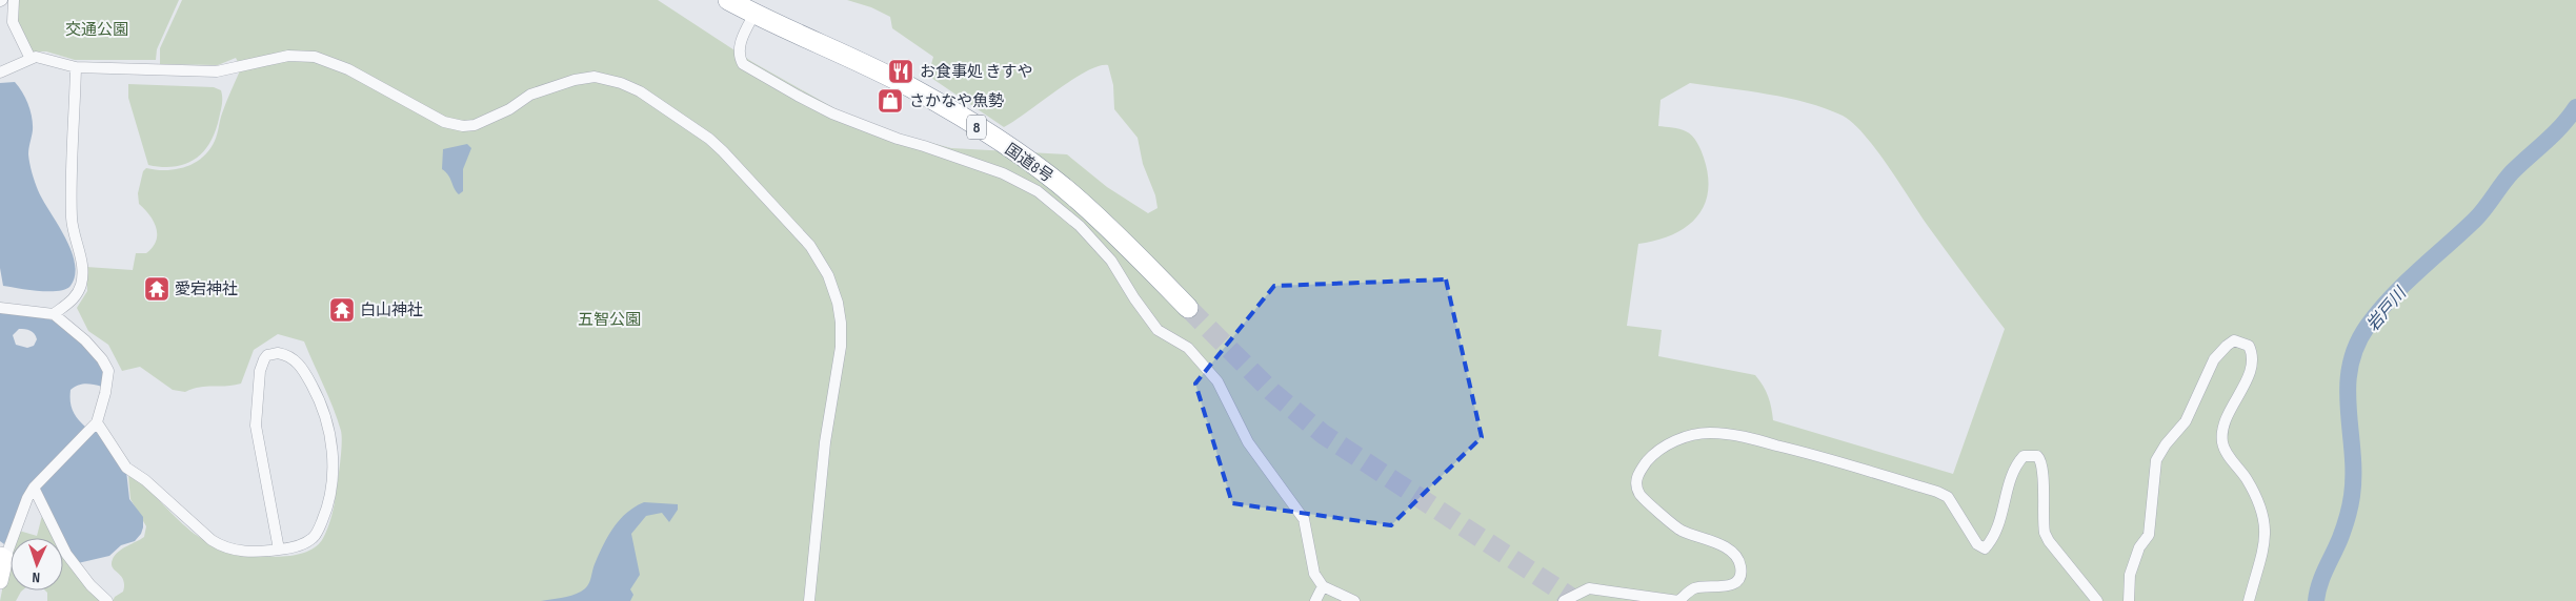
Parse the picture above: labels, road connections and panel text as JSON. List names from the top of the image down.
{
  "streets": {
    "highway": ["8", "国道8号"]
  },
  "water": ["岩戸川"],
  "parks": ["交通公園", "五智公園"],
  "places": {
    "restaurant": ["お食事処 きすや"],
    "shop": ["さかなや魚勢"],
    "temple": ["愛宕神社", "白山神社"]
  },
  "north": "bottom"
}
